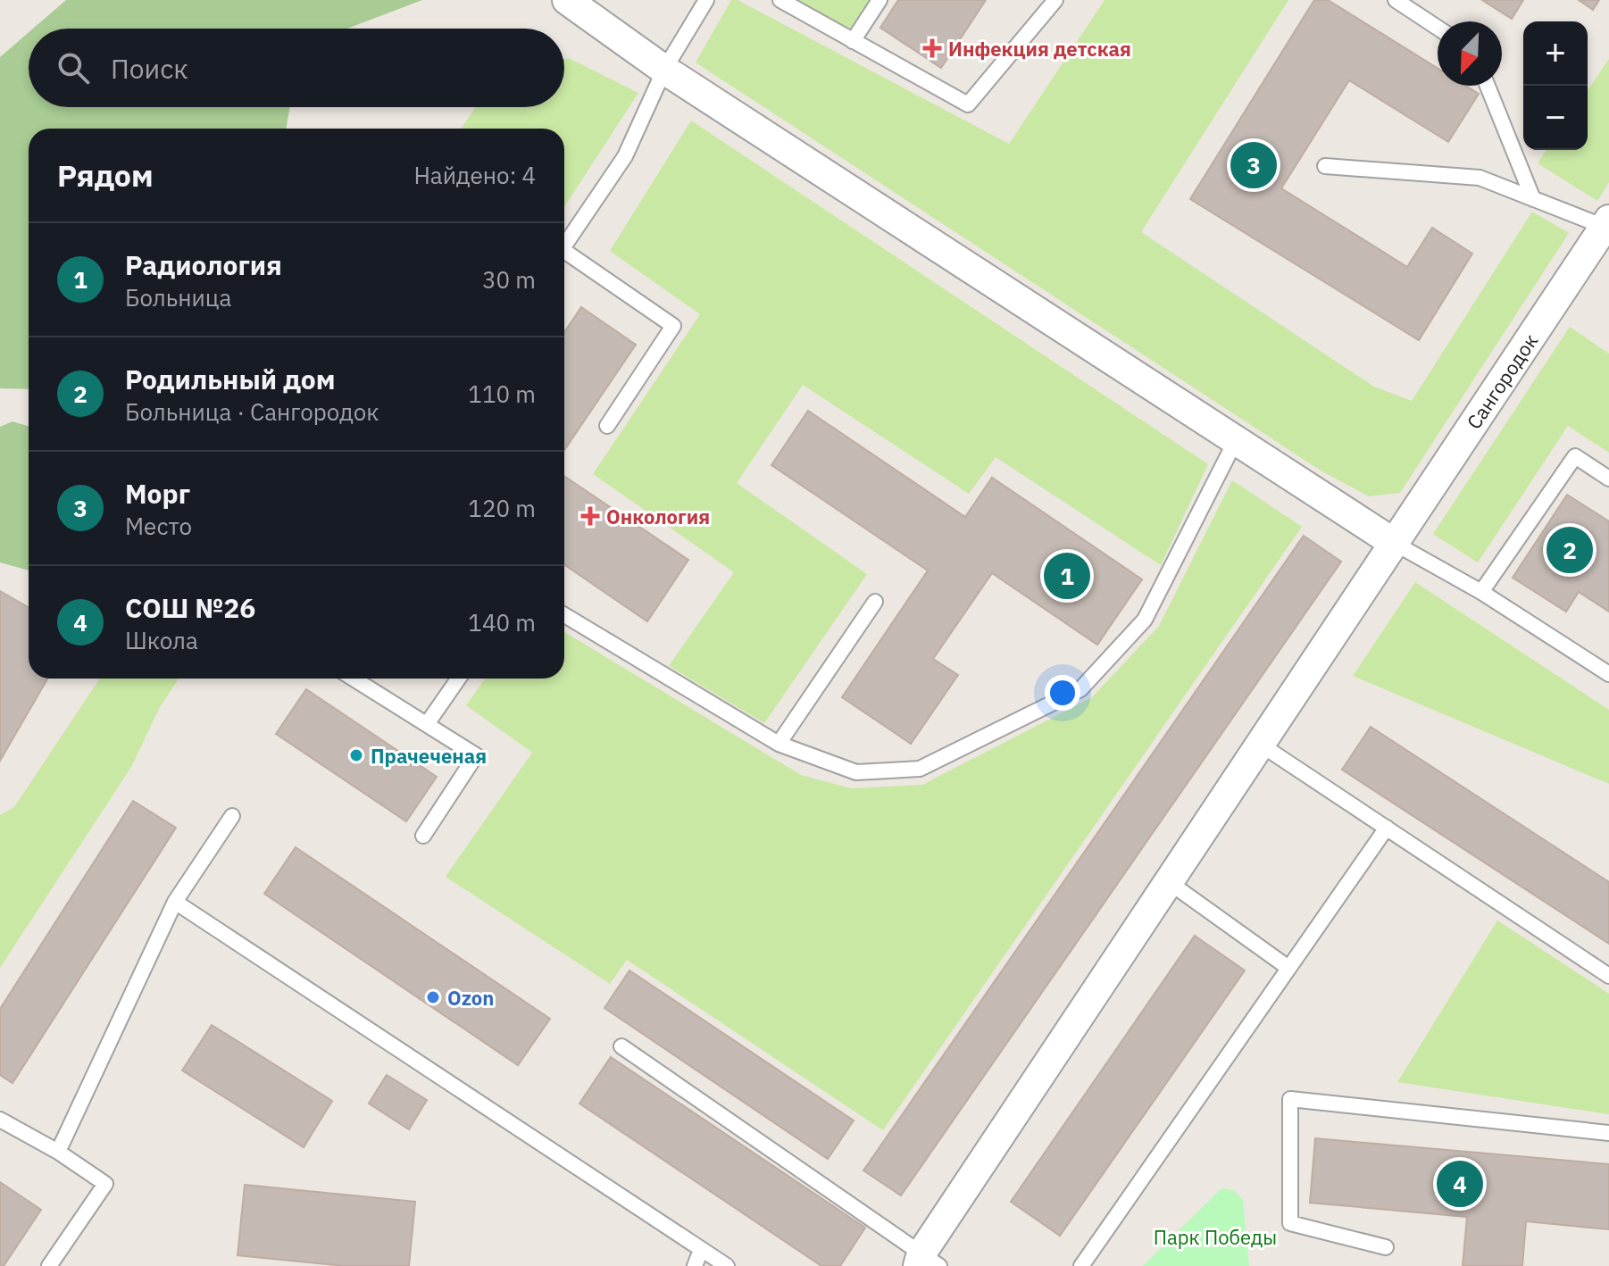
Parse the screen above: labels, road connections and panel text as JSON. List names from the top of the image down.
{
  "streets": {
    "street": ["Сангородок"]
  },
  "parks": ["Парк Победы"],
  "places": {
    "health": ["Инфекция детская", "Онкология"],
    "other": ["Прачеченая", "Ozon"]
  },
  "north": "bottom left",
  "page": {
    "map_buttons": ["+", "−"],
    "search": "Поиск",
    "heading": ["Рядом", "Найдено: 4"],
    "pins": [
      "3",
      "2",
      "1",
      "4"
    ],
    "list": [
      {
        "mark": "1",
        "name": "Радиология",
        "note": "Больница",
        "value": "30 m"
      },
      {
        "mark": "2",
        "name": "Родильный дом",
        "note": "Больница · Сангородок",
        "value": "110 m"
      },
      {
        "mark": "3",
        "name": "Морг",
        "note": "Место",
        "value": "120 m"
      },
      {
        "mark": "4",
        "name": "СОШ №26",
        "note": "Школа",
        "value": "140 m"
      }
    ]
  }
}
